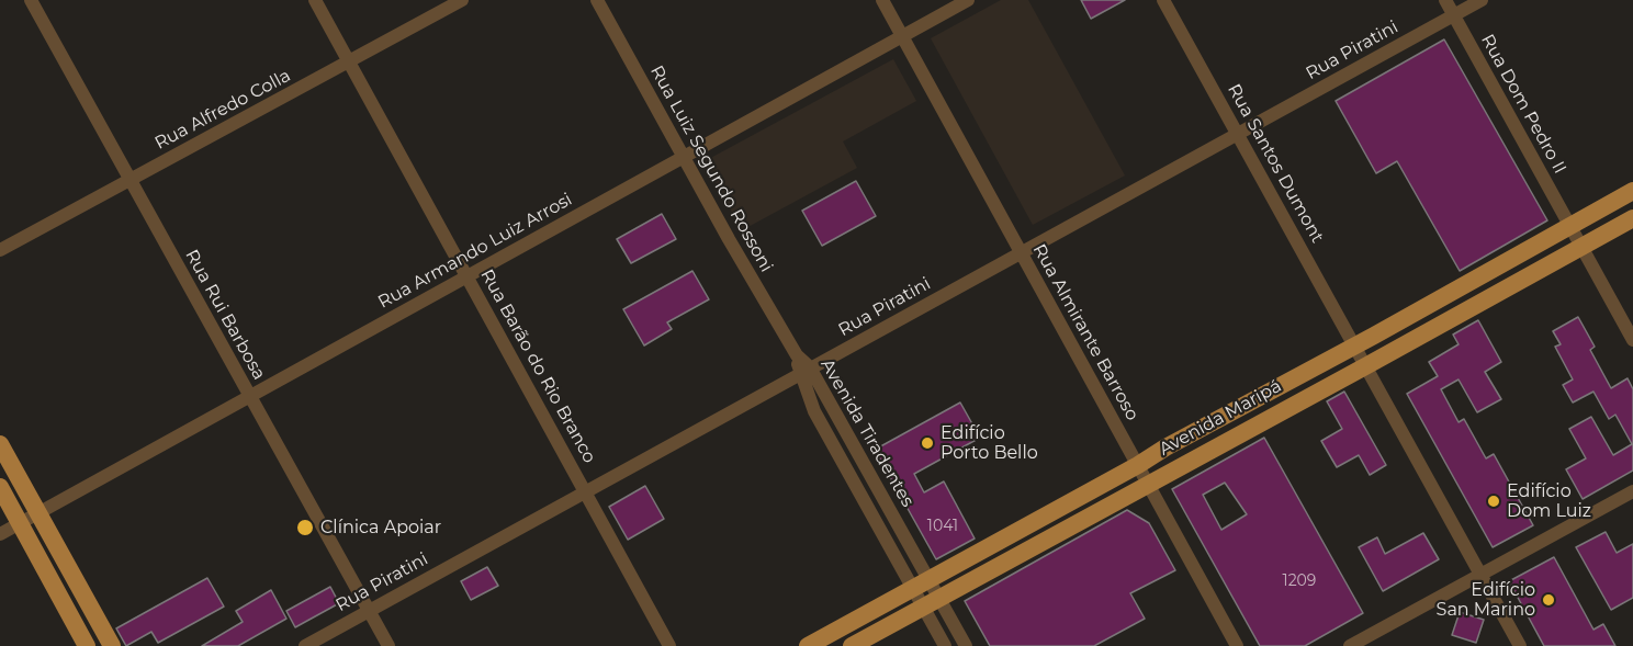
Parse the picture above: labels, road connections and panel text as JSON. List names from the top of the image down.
{
  "streets": {
    "main road": ["Avenida Maripá"],
    "street": [
      "Rua Piratini",
      "Rua Dom Pedro II",
      "Rua Alfredo Colla",
      "Rua Santos Dumont",
      "Rua Luiz Segundo Rossoni",
      "Rua Armando Luiz Arrosi",
      "Rua Rui Barbosa",
      "Rua Almirante Barroso",
      "Rua Barão do Rio Branco",
      "Avenida Tiradentes"
    ]
  },
  "crossings": [
    ["Rua Piratini", "Rua Dom Pedro II"],
    ["Rua Piratini", "Rua Santos Dumont"],
    ["Rua Piratini", "Rua Rui Barbosa"],
    ["Rua Piratini", "Rua Almirante Barroso"],
    ["Rua Piratini", "Rua Barão do Rio Branco"],
    ["Rua Piratini", "Avenida Tiradentes"],
    ["Rua Dom Pedro II", "Avenida Maripá"],
    ["Rua Alfredo Colla", "Rua Rui Barbosa"],
    ["Rua Alfredo Colla", "Rua Barão do Rio Branco"],
    ["Rua Santos Dumont", "Avenida Maripá"],
    ["Rua Luiz Segundo Rossoni", "Rua Armando Luiz Arrosi"],
    ["Rua Luiz Segundo Rossoni", "Avenida Tiradentes"],
    ["Rua Armando Luiz Arrosi", "Rua Rui Barbosa"],
    ["Rua Armando Luiz Arrosi", "Rua Almirante Barroso"],
    ["Rua Armando Luiz Arrosi", "Rua Barão do Rio Branco"],
    ["Rua Almirante Barroso", "Avenida Maripá"],
    ["Avenida Maripá", "Avenida Tiradentes"]
  ],
  "places": [
    "Edifício Porto Bello",
    "Edifício Dom Luiz",
    "Clínica Apoiar",
    "Edifício San Marino"
  ],
  "house_numbers": ["1041", "1209"]
}
